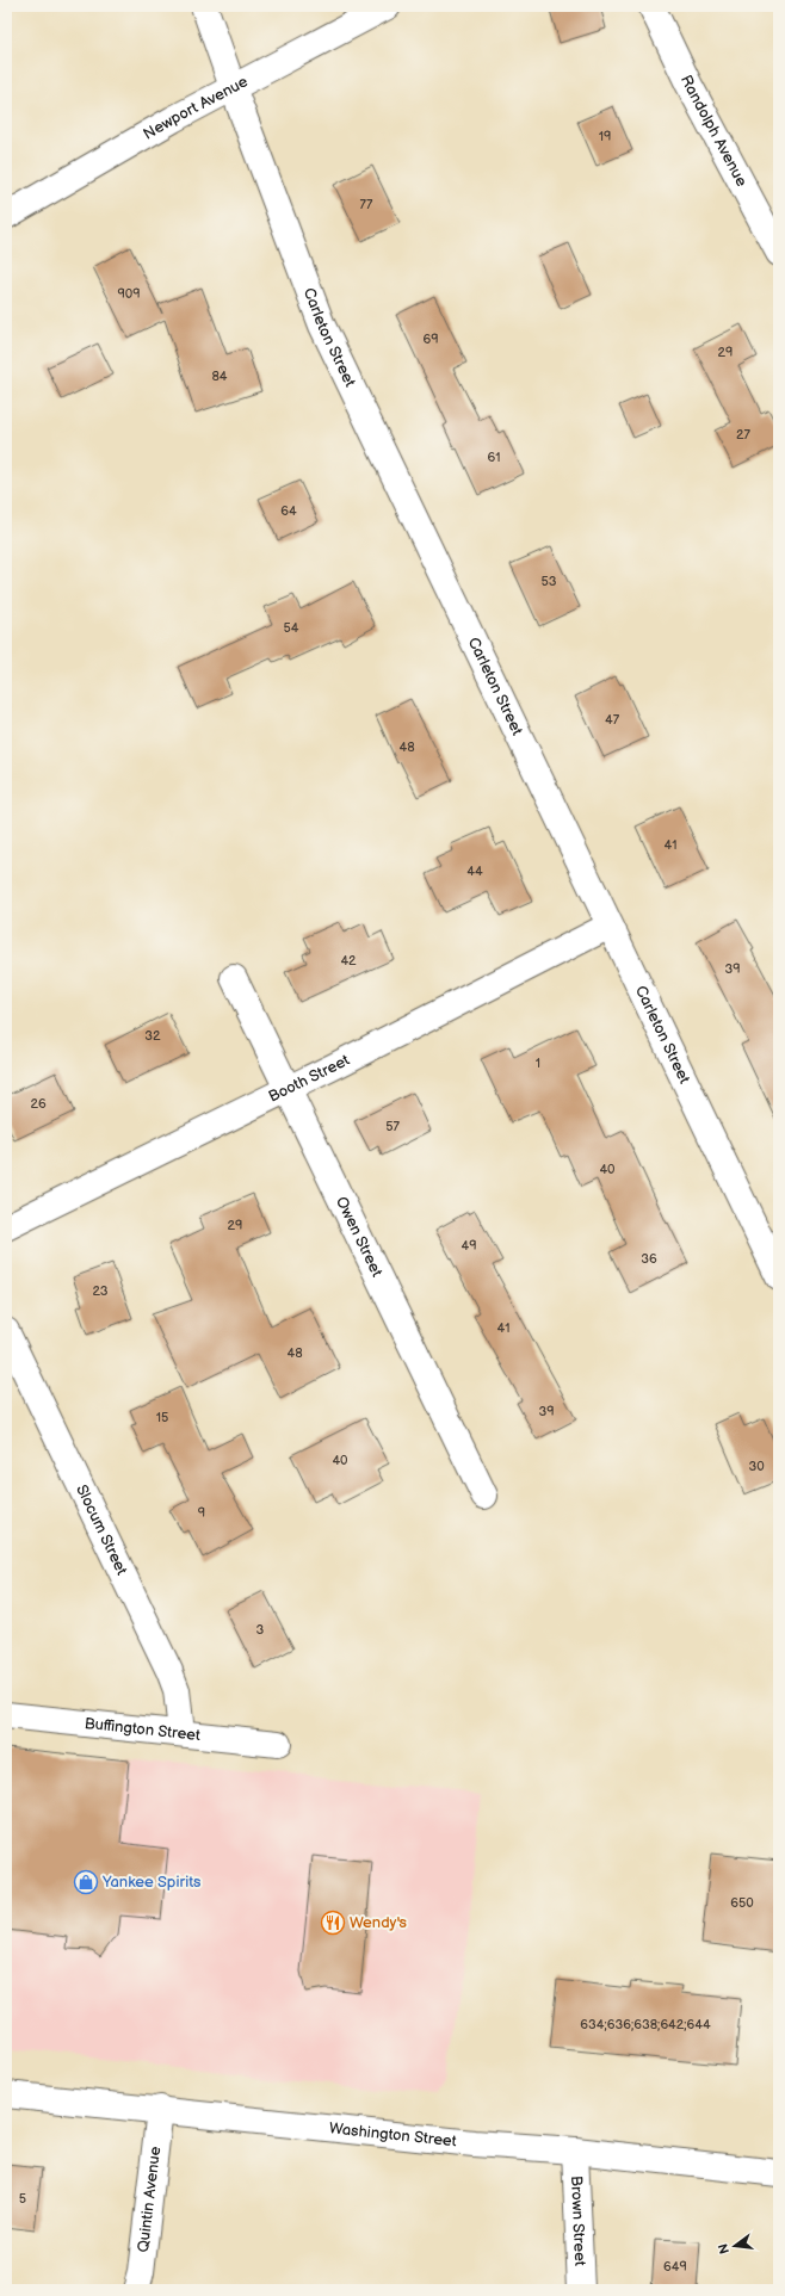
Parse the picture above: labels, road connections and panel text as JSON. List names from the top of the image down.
{
  "streets": {
    "street": [
      "Newport Avenue",
      "Randolph Avenue",
      "Carleton Street",
      "Booth Street",
      "Owen Street",
      "Slocum Street",
      "Buffington Street",
      "Washington Street",
      "Quintin Avenue",
      "Brown Street"
    ]
  },
  "crossings": [
    ["Newport Avenue", "Carleton Street"],
    ["Carleton Street", "Booth Street"],
    ["Booth Street", "Owen Street"],
    ["Slocum Street", "Buffington Street"],
    ["Washington Street", "Quintin Avenue"],
    ["Washington Street", "Brown Street"]
  ],
  "places": {
    "shop": ["Yankee Spirits"],
    "restaurant": ["Wendy's"]
  },
  "house_numbers": [
    "19",
    "77",
    "909",
    "69",
    "29",
    "84",
    "27",
    "61",
    "64",
    "53",
    "54",
    "47",
    "48",
    "41",
    "44",
    "42",
    "39",
    "32",
    "1",
    "26",
    "57",
    "40",
    "29",
    "49",
    "36",
    "23",
    "41",
    "48",
    "39",
    "15",
    "40",
    "30",
    "9",
    "3",
    "650",
    "634;636;638;642;644",
    "5",
    "649"
  ],
  "north": "left"
}
